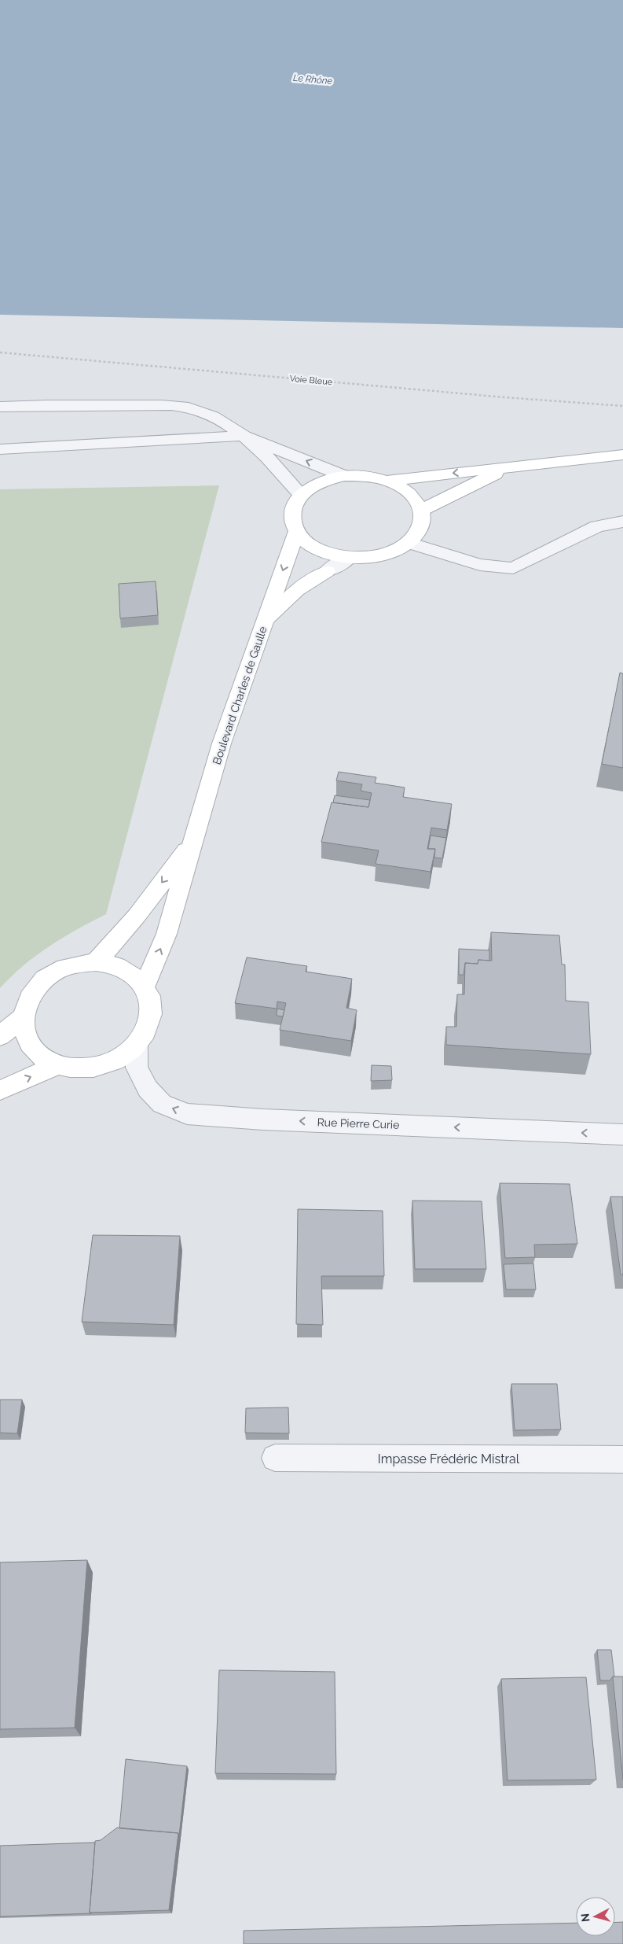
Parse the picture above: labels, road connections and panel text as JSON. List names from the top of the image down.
{
  "streets": {
    "street": ["Boulevard Charles de Gaulle", "Rue Pierre Curie", "Impasse Frédéric Mistral"],
    "path": ["Voie Bleue"]
  },
  "crossings": [
    ["Boulevard Charles de Gaulle", "Rue Pierre Curie"]
  ],
  "one_way": ["Rue Pierre Curie"],
  "water": ["Le Rhône"],
  "north": "left"
}
